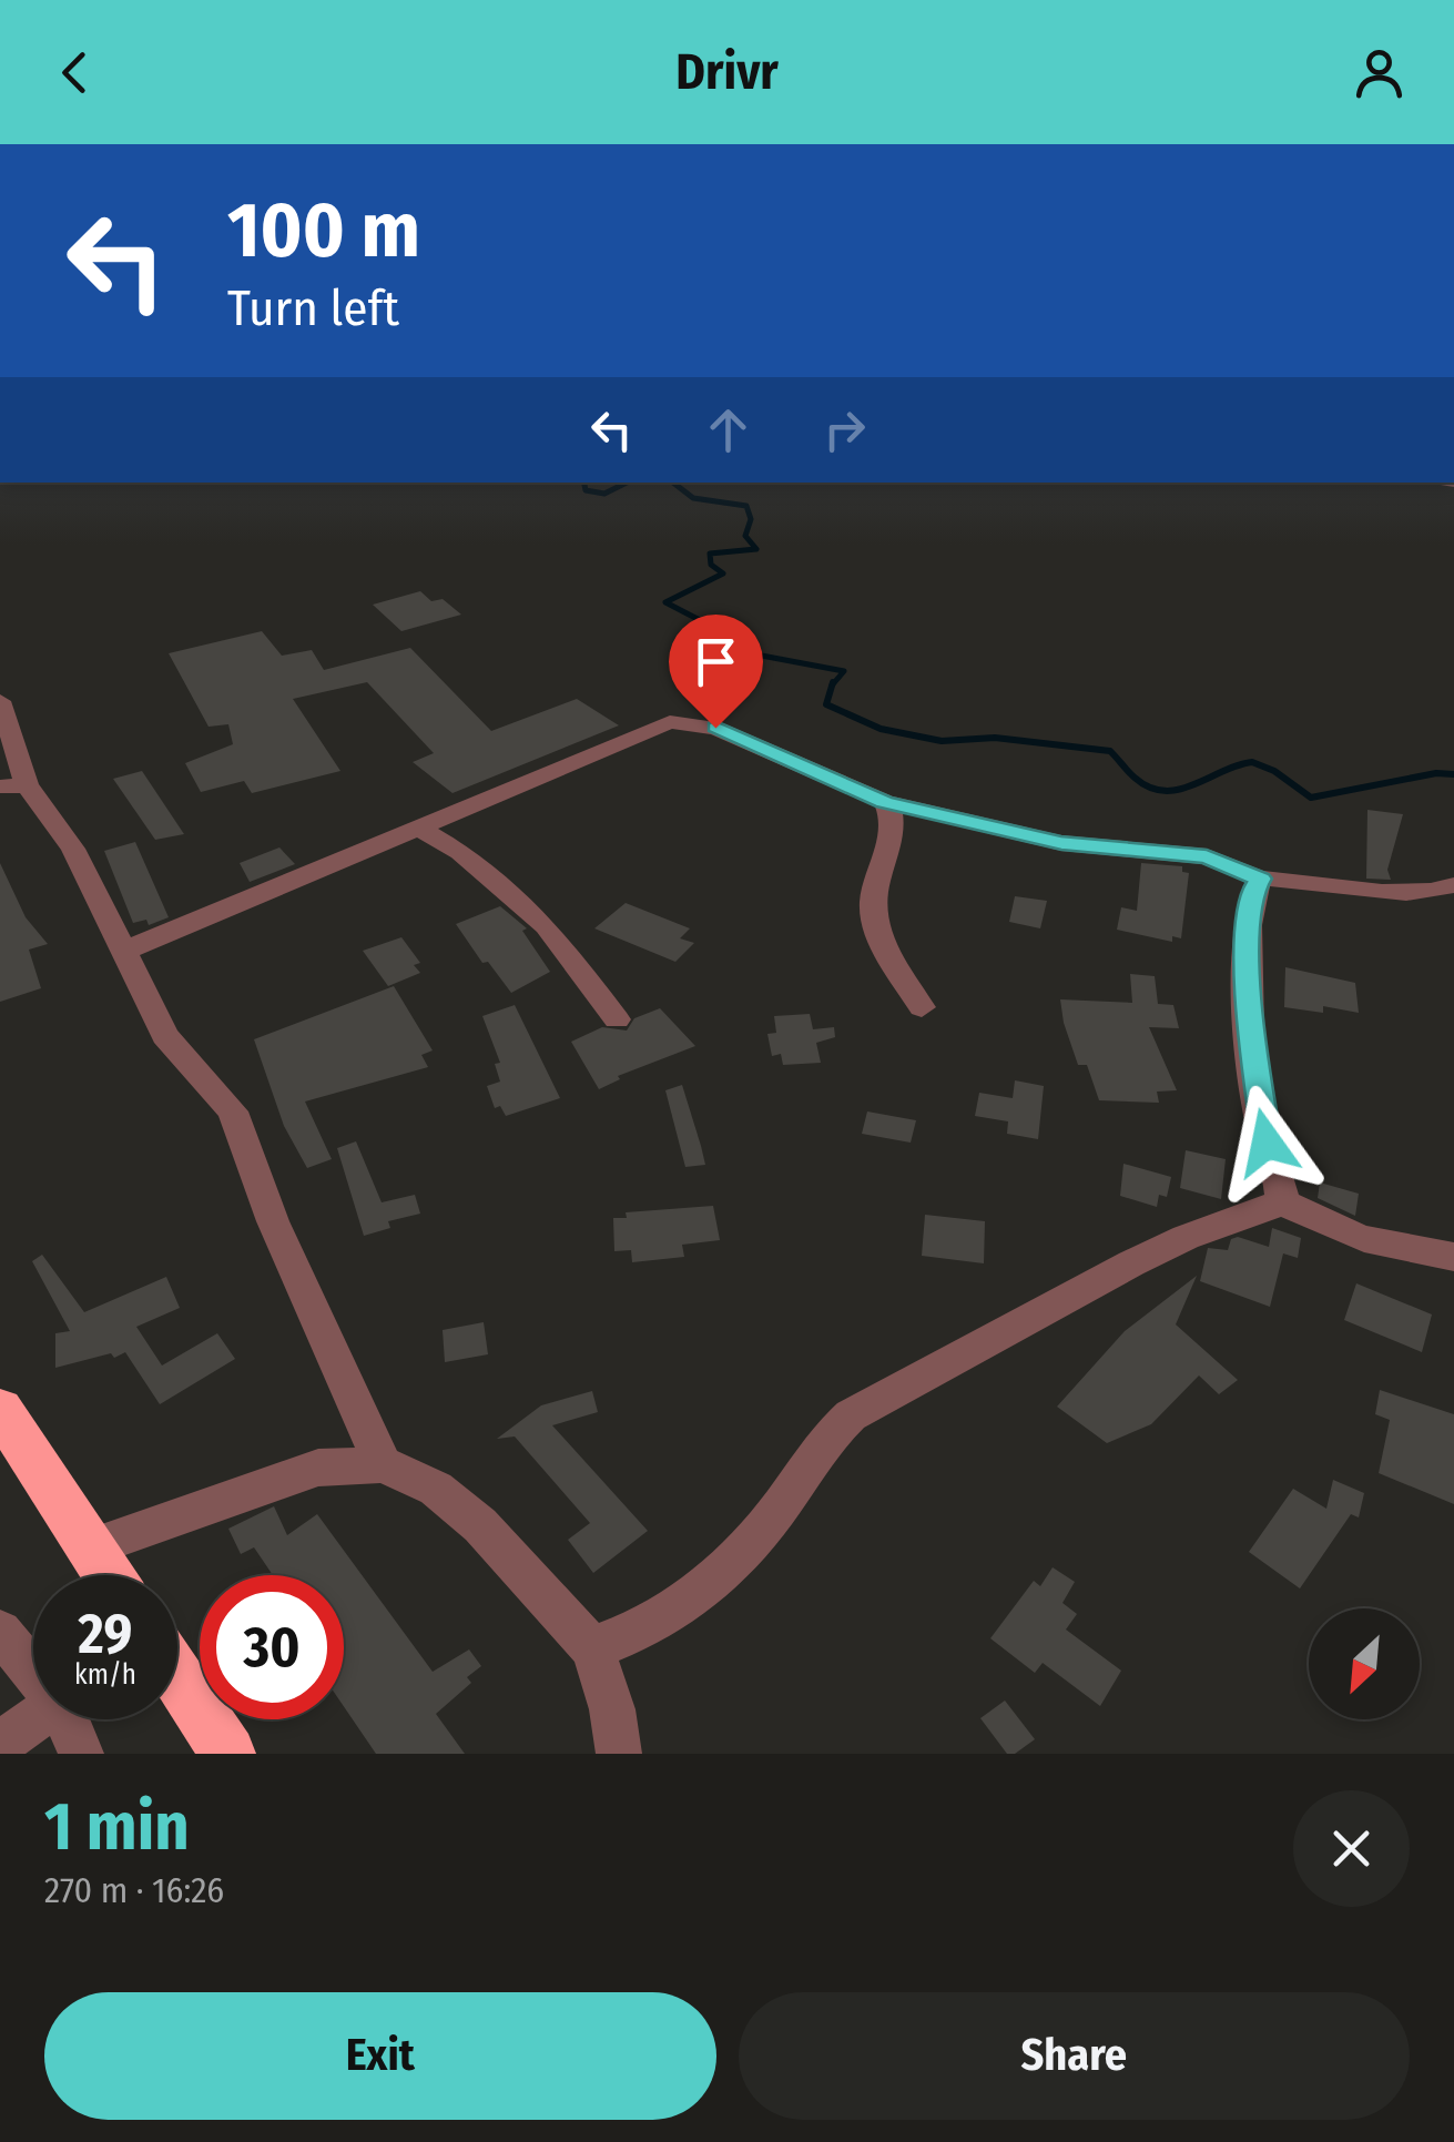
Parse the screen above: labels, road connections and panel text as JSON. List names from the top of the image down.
{
  "north": "bottom left",
  "page": {
    "header": "Drivr",
    "turn": ["100 m", "Turn left"],
    "speed": "29 km/h",
    "limit": "30",
    "heading": ["1 min", "270 m · 16:26"],
    "buttons": ["Exit", "Share"]
  }
}
